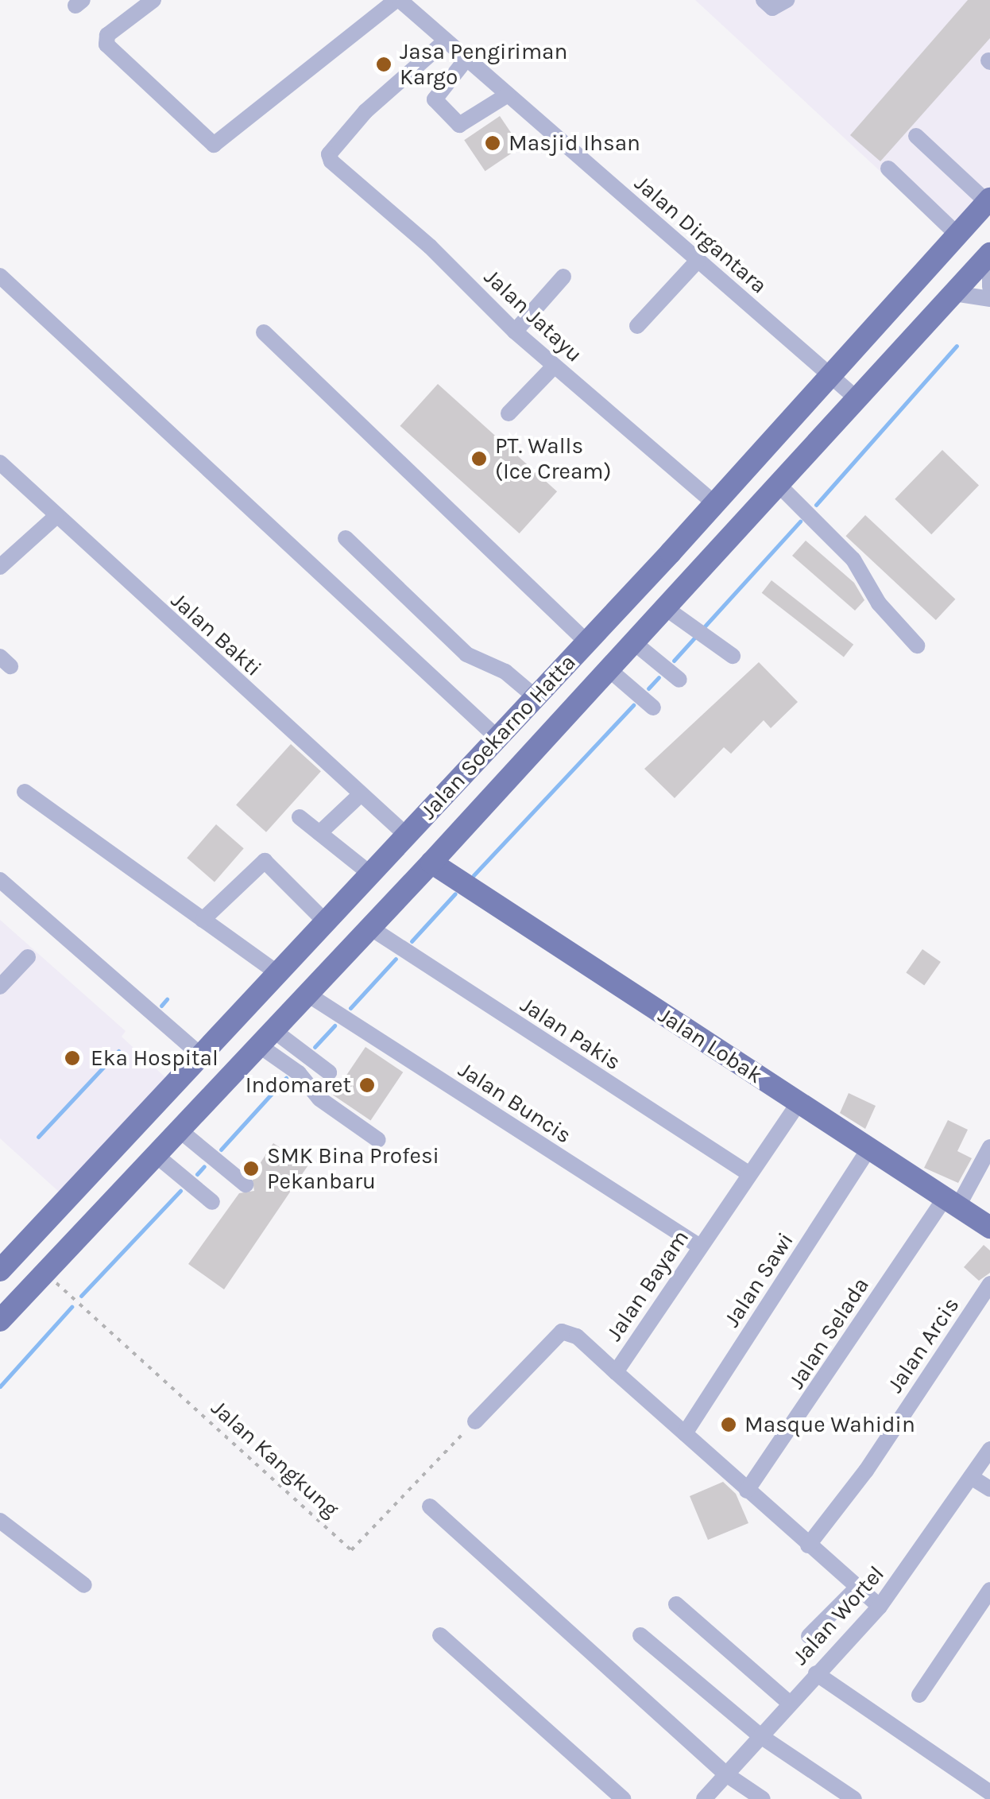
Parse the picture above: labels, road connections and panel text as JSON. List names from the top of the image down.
{
  "streets": {
    "main road": ["Jalan Soekarno Hatta", "Jalan Lobak"],
    "street": [
      "Jalan Dirgantara",
      "Jalan Jatayu",
      "Jalan Bakti",
      "Jalan Pakis",
      "Jalan Buncis",
      "Jalan Sawi",
      "Jalan Bayam",
      "Jalan Selada",
      "Jalan Arcis",
      "Jalan Wortel"
    ],
    "path": ["Jalan Kangkung"]
  },
  "crossings": [
    ["Jalan Dirgantara", "Jalan Jatayu"],
    ["Jalan Dirgantara", "Jalan Soekarno Hatta"],
    ["Jalan Jatayu", "Jalan Soekarno Hatta"],
    ["Jalan Bakti", "Jalan Soekarno Hatta"],
    ["Jalan Soekarno Hatta", "Jalan Pakis"],
    ["Jalan Soekarno Hatta", "Jalan Lobak"],
    ["Jalan Soekarno Hatta", "Jalan Buncis"],
    ["Jalan Soekarno Hatta", "Jalan Kangkung"],
    ["Jalan Pakis", "Jalan Bayam"],
    ["Jalan Lobak", "Jalan Sawi"],
    ["Jalan Lobak", "Jalan Bayam"],
    ["Jalan Lobak", "Jalan Selada"],
    ["Jalan Buncis", "Jalan Bayam"],
    ["Jalan Bayam", "Jalan Kangkung"]
  ],
  "places": [
    "Jasa Pengiriman Kargo",
    "Masjid Ihsan",
    "PT. Walls (Ice Cream)",
    "Eka Hospital",
    "Indomaret",
    "SMK Bina Profesi Pekanbaru",
    "Masque Wahidin"
  ]
}
